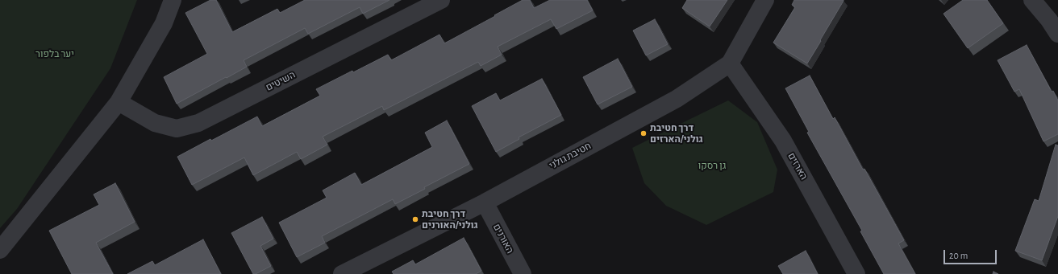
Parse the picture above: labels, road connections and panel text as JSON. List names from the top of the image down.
{
  "streets": {
    "street": [
      "השיטים",
      "חטיבת גולני",
      "הארזים",
      "האורנים"
    ]
  },
  "crossings": [
    ["חטיבת גולני", "הארזים"],
    ["חטיבת גולני", "האורנים"]
  ],
  "parks": ["יער בלפור", "גן רסקו"],
  "places": ["דרך חטיבת גולני/הארזים", "דרך חטיבת גולני/האורנים"],
  "scale_bar": "20 m"
}
